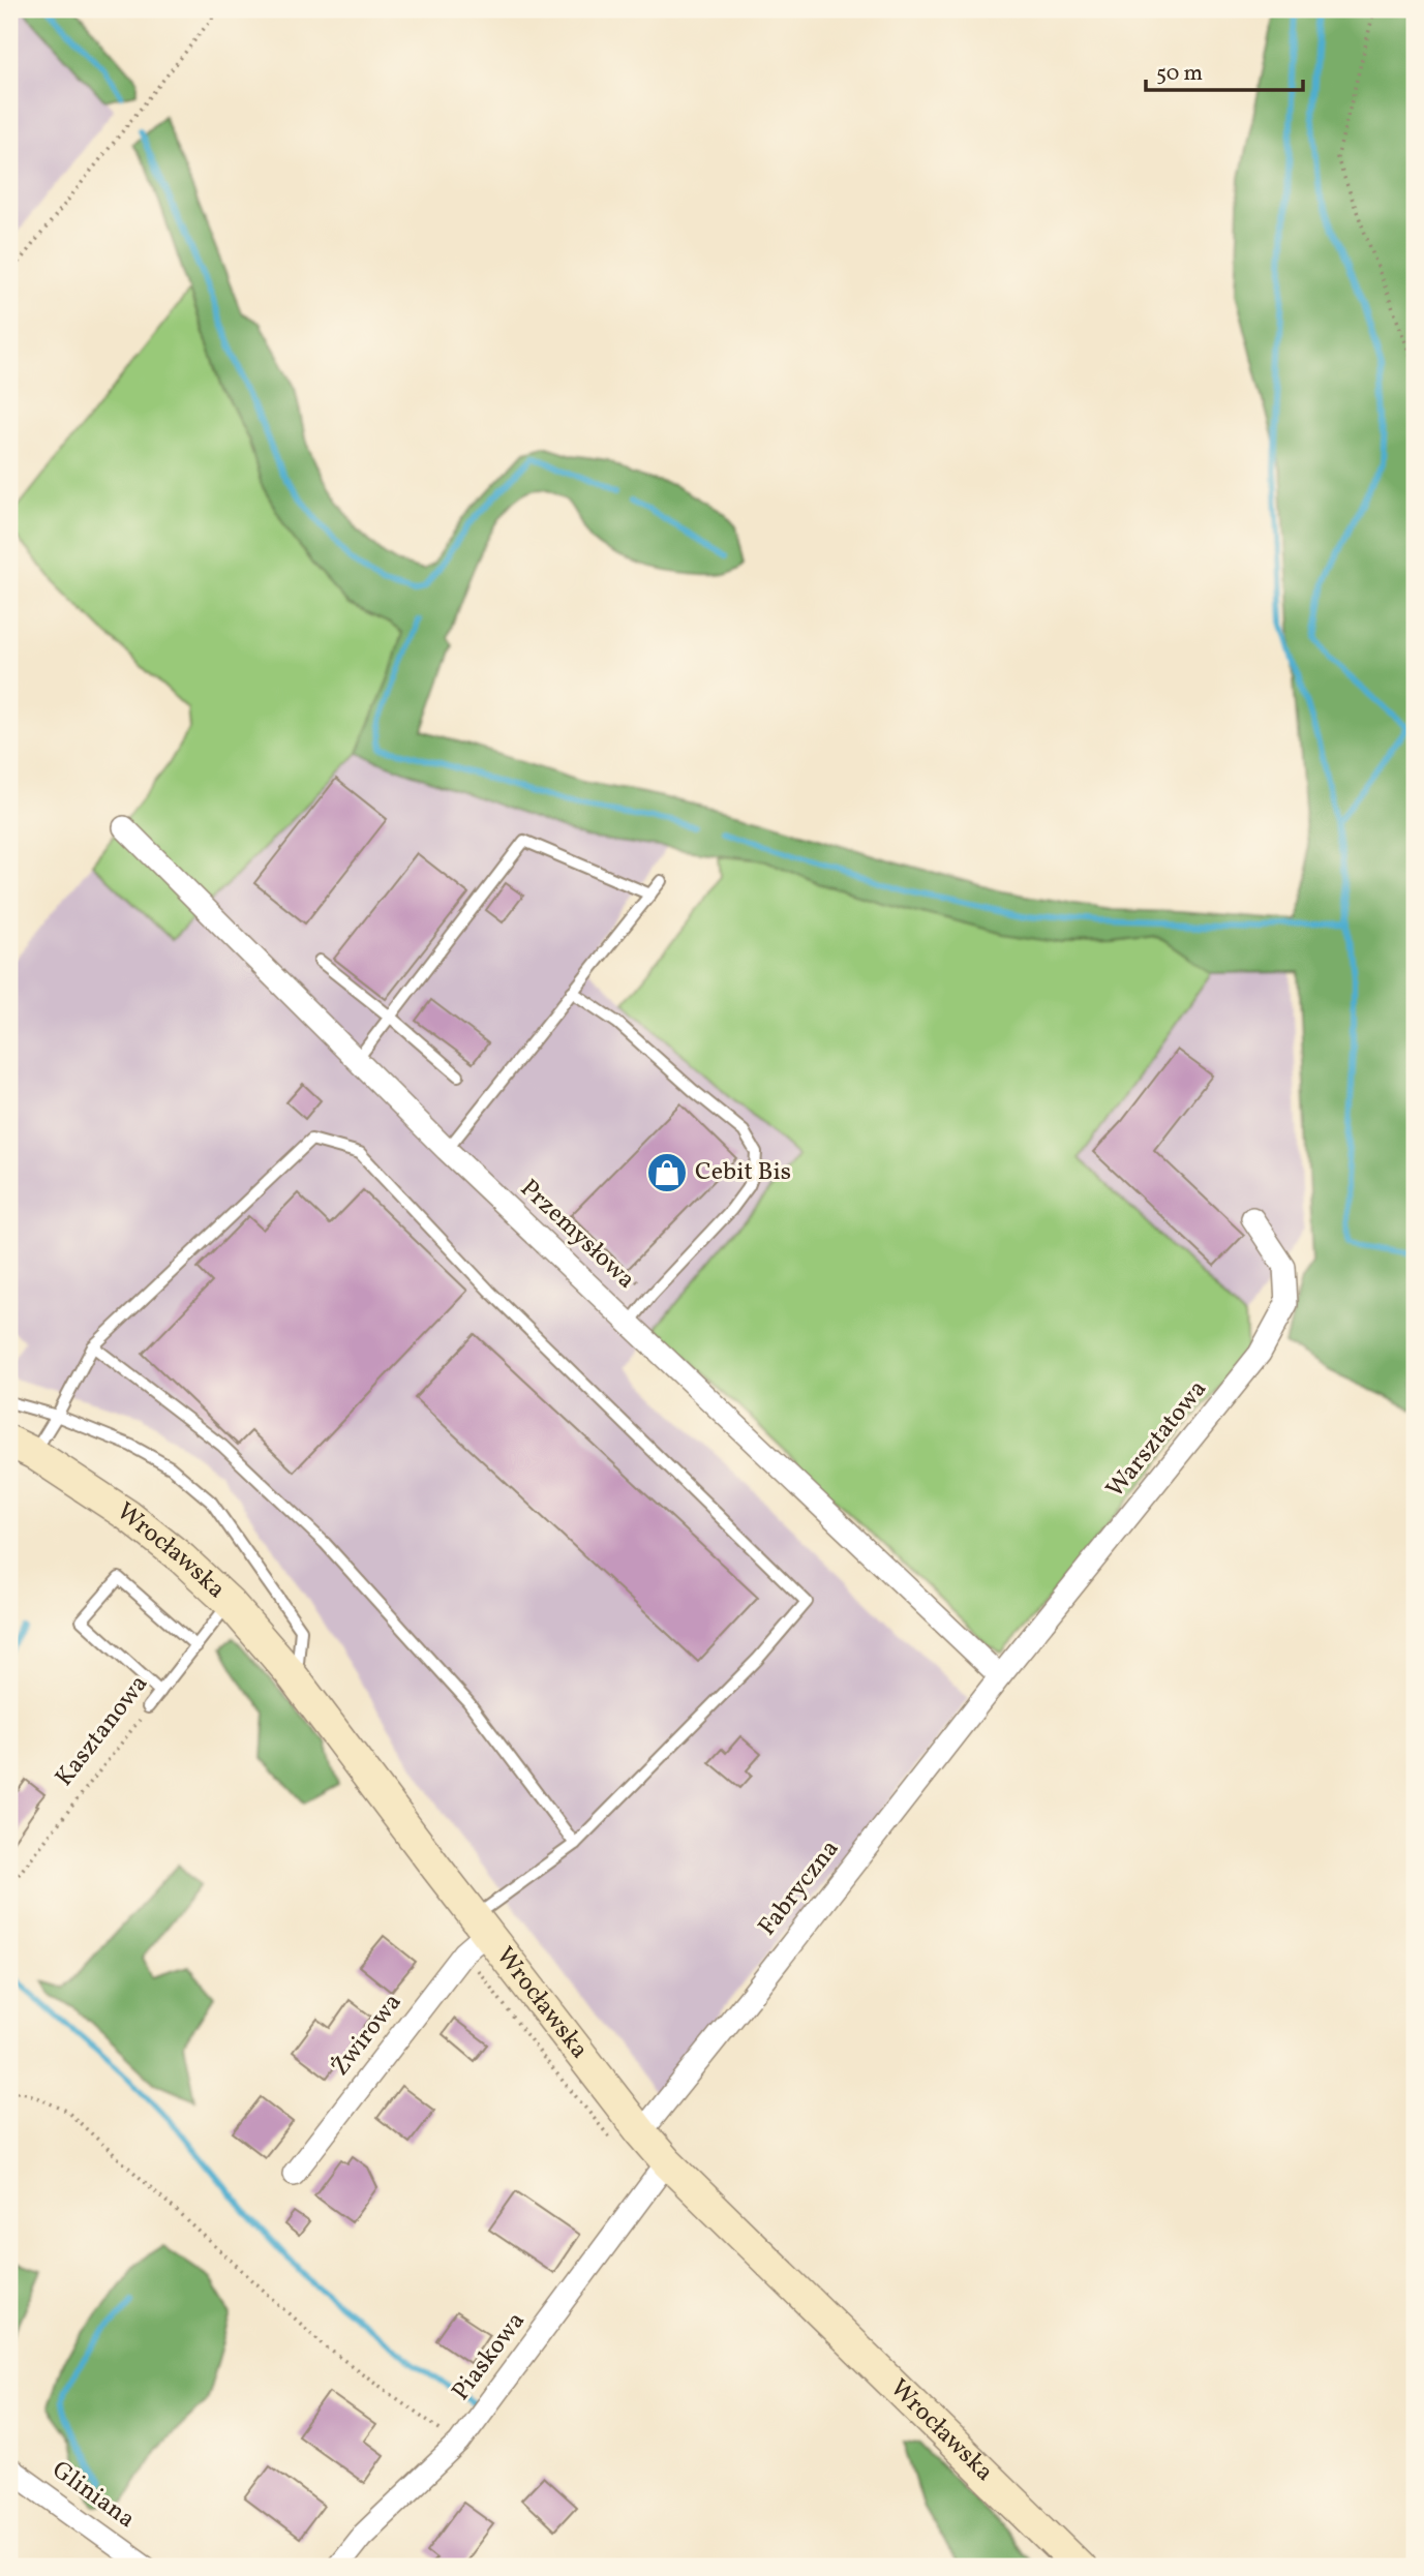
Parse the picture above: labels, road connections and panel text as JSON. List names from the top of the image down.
{
  "streets": {
    "main road": ["Wrocławska"],
    "street": [
      "Przemysłowa",
      "Warsztatowa",
      "Fabryczna",
      "Żwirowa",
      "Piaskowa",
      "Gliniana"
    ],
    "lane": ["Kasztanowa"]
  },
  "crossings": [
    ["Przemysłowa", "Warsztatowa"],
    ["Przemysłowa", "Fabryczna"],
    ["Warsztatowa", "Fabryczna"],
    ["Wrocławska", "Kasztanowa"],
    ["Wrocławska", "Fabryczna"],
    ["Wrocławska", "Żwirowa"],
    ["Wrocławska", "Piaskowa"]
  ],
  "places": {
    "shop": ["Cebit Bis"]
  },
  "scale_bar": "50 m"
}
